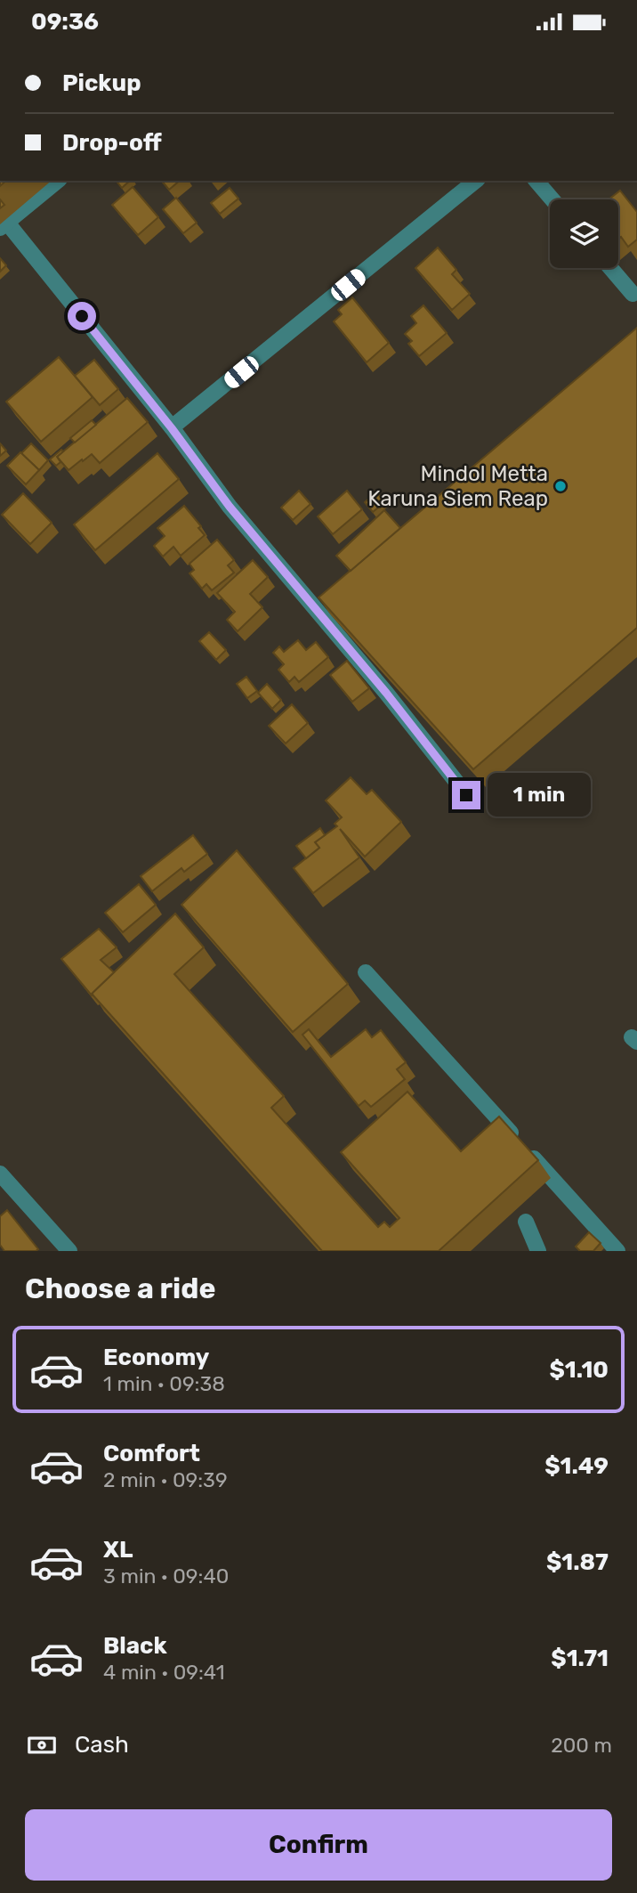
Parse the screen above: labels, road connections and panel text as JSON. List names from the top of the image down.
{
  "places": ["Mindol Metta Karuna Siem Reap"],
  "page": {
    "status": "09:36",
    "banner": ["Pickup", "Drop-off"],
    "bubble": "1 min",
    "heading": "Choose a ride",
    "list": [
      {
        "name": "Economy",
        "note": "1 min · 09:38",
        "value": "$1.10"
      },
      {
        "name": "Comfort",
        "note": "2 min · 09:39",
        "value": "$1.49"
      },
      {
        "name": "XL",
        "note": "3 min · 09:40",
        "value": "$1.87"
      },
      {
        "name": "Black",
        "note": "4 min · 09:41",
        "value": "$1.71"
      }
    ],
    "pay": ["Cash", "200 m"],
    "buttons": "Confirm"
  }
}
